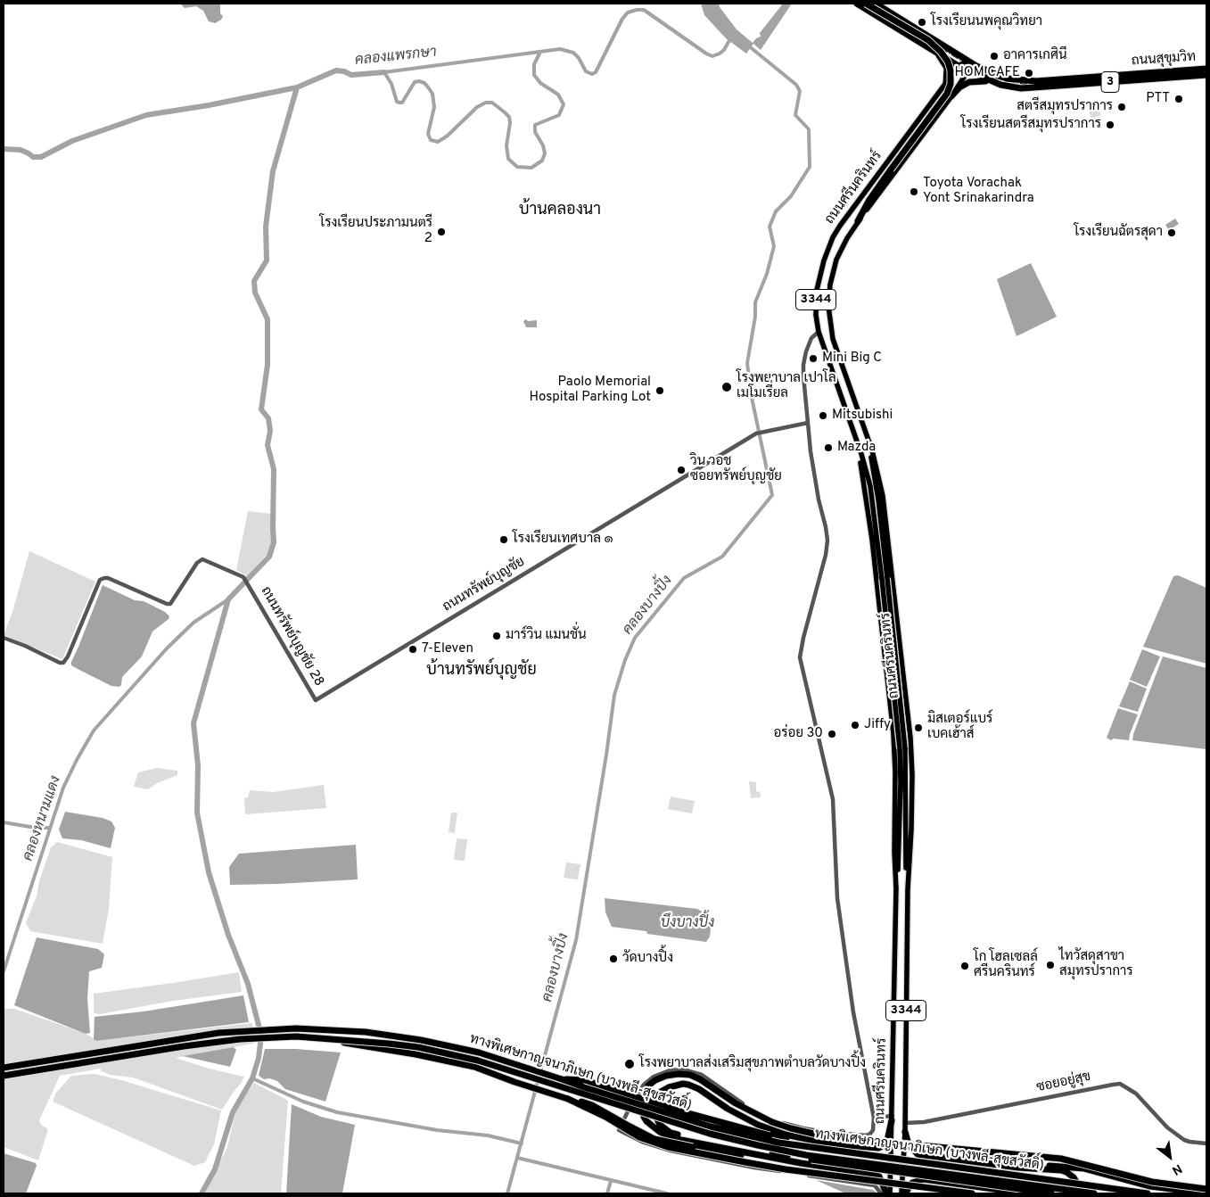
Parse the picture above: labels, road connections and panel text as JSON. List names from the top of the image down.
{
  "streets": {
    "highway": ["ถนนสุขุมวิท", "3", "ทางพิเศษกาญจนาภิเษก (บางพลี-สุขสวัสดิ์)"],
    "main road": ["ถนนศรีนครินทร์", "3344"],
    "street": ["ถนนทรัพย์บุญชัย", "ถนนทรัพย์บุญชัย 28", "ซอยอยู่สุข"]
  },
  "crossings": [
    ["ถนนสุขุมวิท", "ถนนศรีนครินทร์"],
    ["ถนนศรีนครินทร์", "ซอยอยู่สุข"],
    ["ถนนทรัพย์บุญชัย", "ถนนทรัพย์บุญชัย 28"]
  ],
  "districts": ["บ้านคลองนา", "บ้านทรัพย์บุญชัย"],
  "water": [
    "คลองแพรกษา",
    "คลองบางปิ้ง",
    "คลองหนามแดง",
    "บึงบางปิ้ง"
  ],
  "places": [
    "โรงเรียนนพคุณวิทยา",
    "อาคารเกศินี",
    "HOM CAFE",
    "PTT",
    "สตรีสมุทรปราการ",
    "โรงเรียนสตรีสมุทรปราการ",
    "Toyota Vorachak Yont Srinakarindra",
    "โรงเรียนประภามนตรี 2",
    "โรงเรียนฉัตรสุดา",
    "Mini Big C",
    "โรงพยาบาล เปาโล เมโมเรี่ยล",
    "Paolo Memorial Hospital Parking Lot",
    "Mitsubishi",
    "Mazda",
    "วิน วอช ซอยทรัพย์บุญชัย",
    "โรงเรียนเทศบาล ๑",
    "มาร์วิน แมนชั่น",
    "7-Eleven",
    "Jiffy",
    "มิสเตอร์แบร์ เบคเฮ้าส์",
    "อร่อย 30",
    "วัดบางปิ้ง",
    "ไทวัสดุสาขา สมุทรปราการ",
    "โก โฮลเซลล์ ศรีนครินทร์",
    "โรงพยาบาลส่งเสริมสุขภาพตำบลวัดบางปิ้ง"
  ],
  "north": "bottom right"
}
